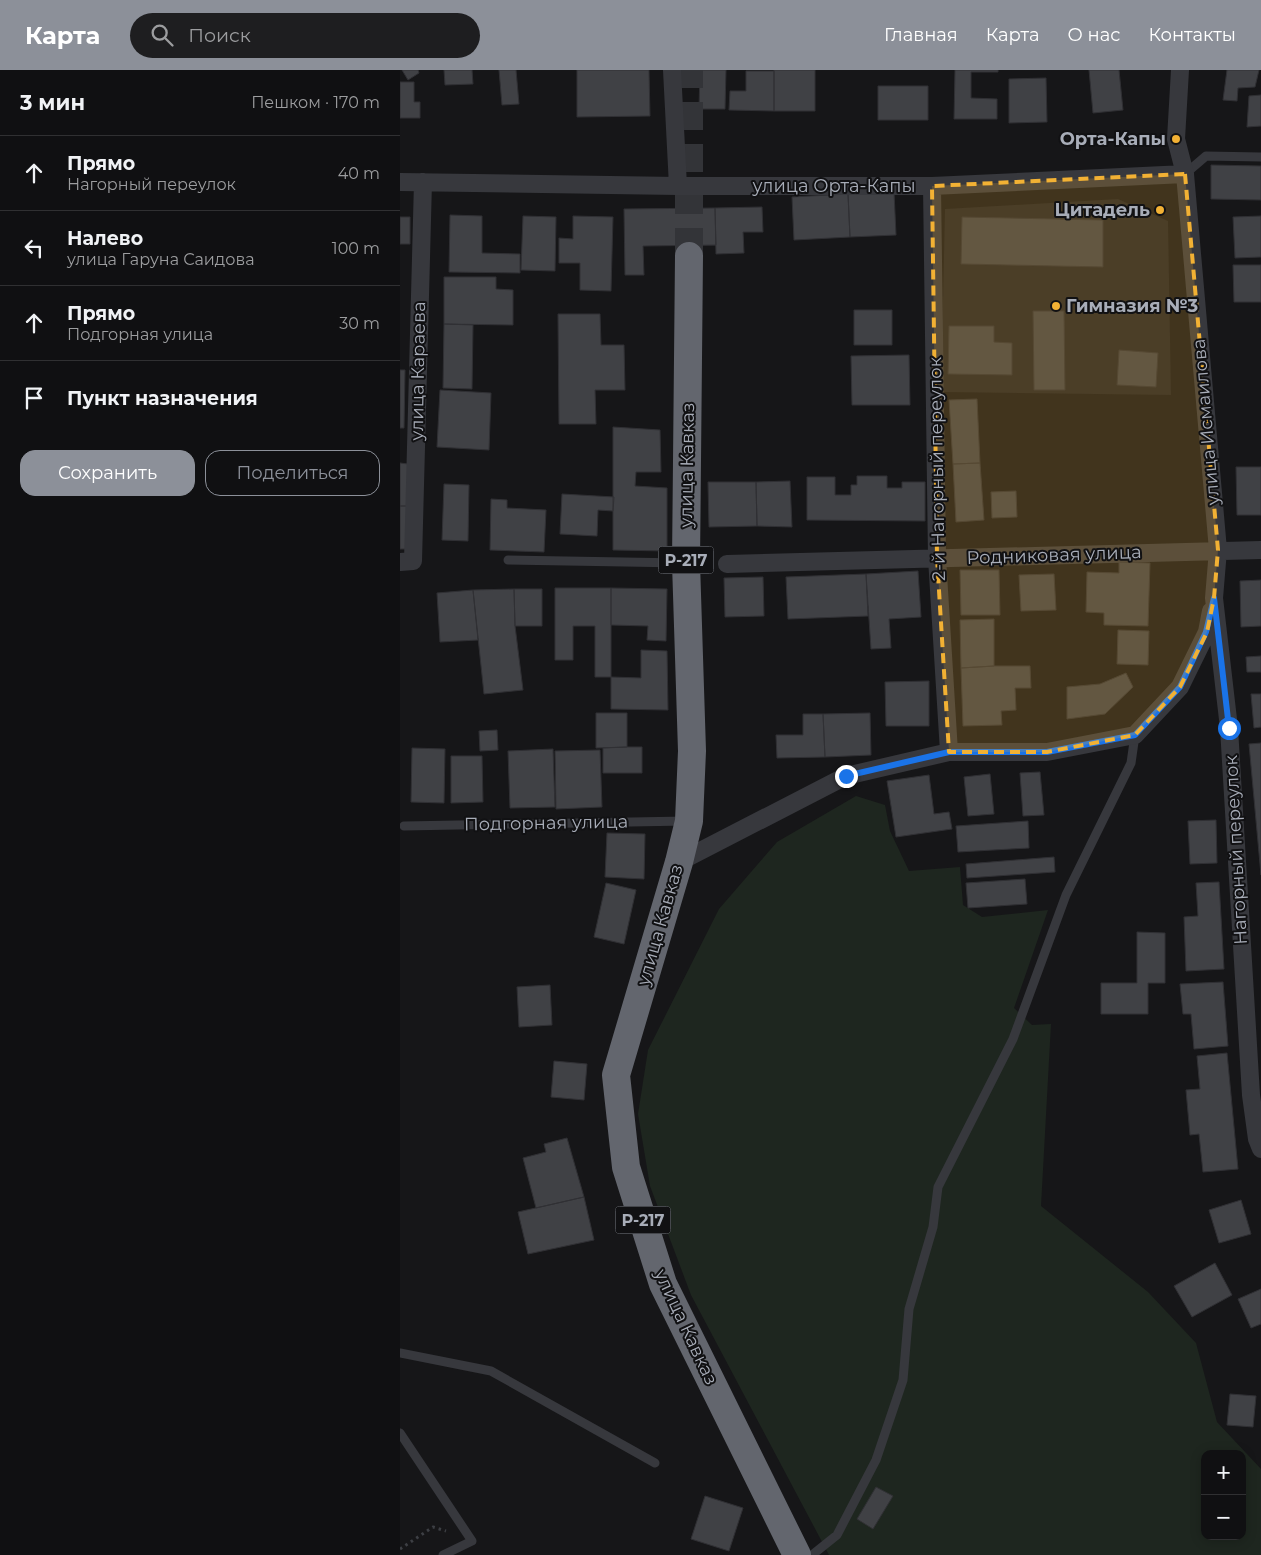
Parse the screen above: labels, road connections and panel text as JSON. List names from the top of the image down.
{
  "streets": {
    "highway": ["улица Кавказ", "Р-217"],
    "street": [
      "улица Орта-Капы",
      "улица Караева",
      "улица Исмаилова",
      "2-й Нагорный переулок",
      "Родниковая улица",
      "Нагорный переулок"
    ],
    "lane": ["Подгорная улица"]
  },
  "crossings": [
    ["улица Орта-Капы", "улица Караева"],
    ["улица Орта-Капы", "улица Исмаилова"],
    ["улица Орта-Капы", "2-й Нагорный переулок"],
    ["улица Исмаилова", "Родниковая улица"],
    ["улица Исмаилова", "Нагорный переулок"],
    ["улица Кавказ", "Подгорная улица"],
    ["2-й Нагорный переулок", "Родниковая улица"],
    ["Родниковая улица", "Нагорный переулок"]
  ],
  "places": ["Орта-Капы", "Цитадель", "Гимназия №3"],
  "page": {
    "header": "Карта",
    "search": "Поиск",
    "nav": [
      "Главная",
      "Карта",
      "О нас",
      "Контакты"
    ],
    "heading": ["3 мин", "Пешком · 170 m"],
    "list": [
      ["Прямо", "Нагорный переулок", "40 m"],
      ["Налево", "улица Гаруна Саидова", "100 m"],
      ["Прямо", "Подгорная улица", "30 m"],
      "Пункт назначения"
    ],
    "buttons": ["Сохранить", "Поделиться"],
    "map_buttons": ["+", "−"]
  }
}
